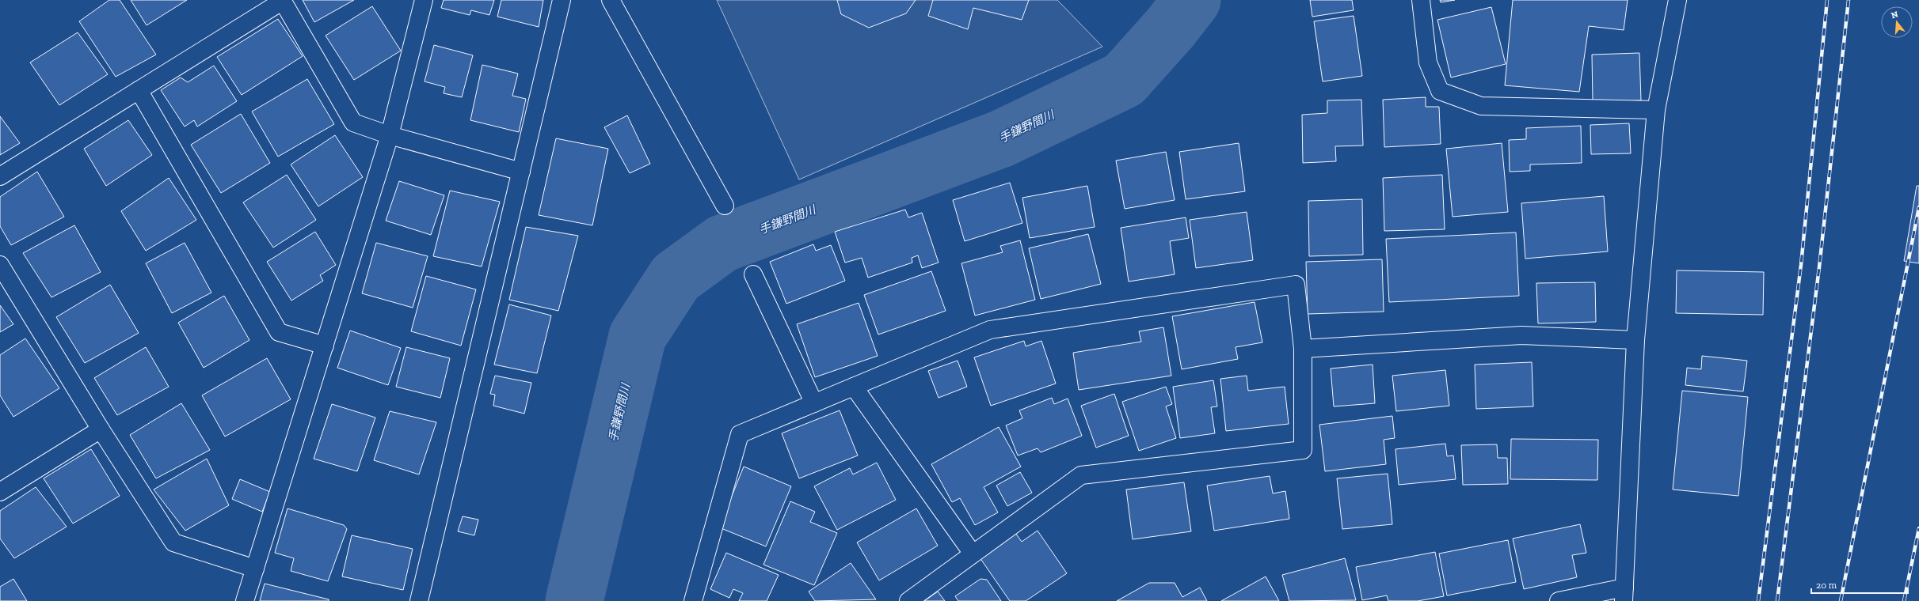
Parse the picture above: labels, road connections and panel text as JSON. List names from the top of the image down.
{
  "water": ["手鎌野間川"],
  "scale_bar": "20 m",
  "north": "top"
}
